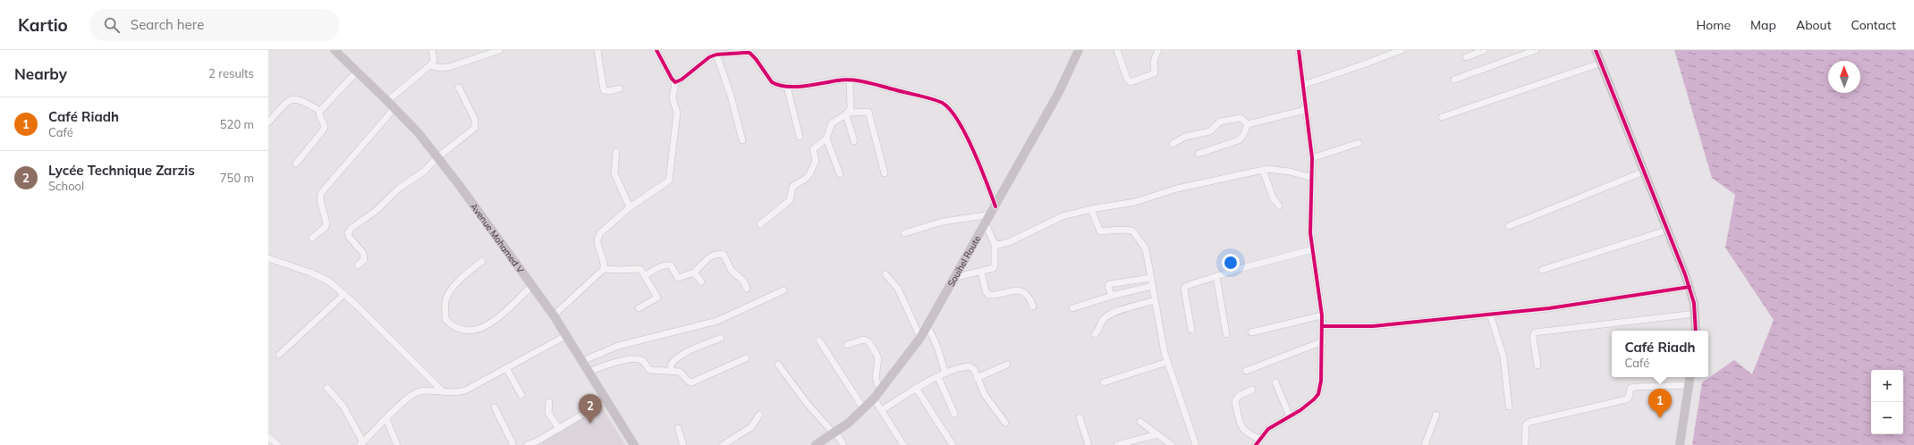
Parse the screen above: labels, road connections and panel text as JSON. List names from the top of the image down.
{
  "streets": {
    "main road": ["Avenue Mohamed V", "Souihel Route"]
  },
  "north": "top",
  "page": {
    "header": "Kartio",
    "search": "Search here",
    "nav": [
      "Home",
      "Map",
      "About",
      "Contact"
    ],
    "heading": ["Nearby", "2 results"],
    "list": [
      {
        "mark": "1",
        "name": "Café Riadh",
        "note": "Café",
        "value": "520 m"
      },
      {
        "mark": "2",
        "name": "Lycée Technique Zarzis",
        "note": "School",
        "value": "750 m"
      }
    ],
    "popup": ["Café Riadh", "Café"],
    "map_buttons": ["+", "−"],
    "pins": ["1", "2"]
  }
}
